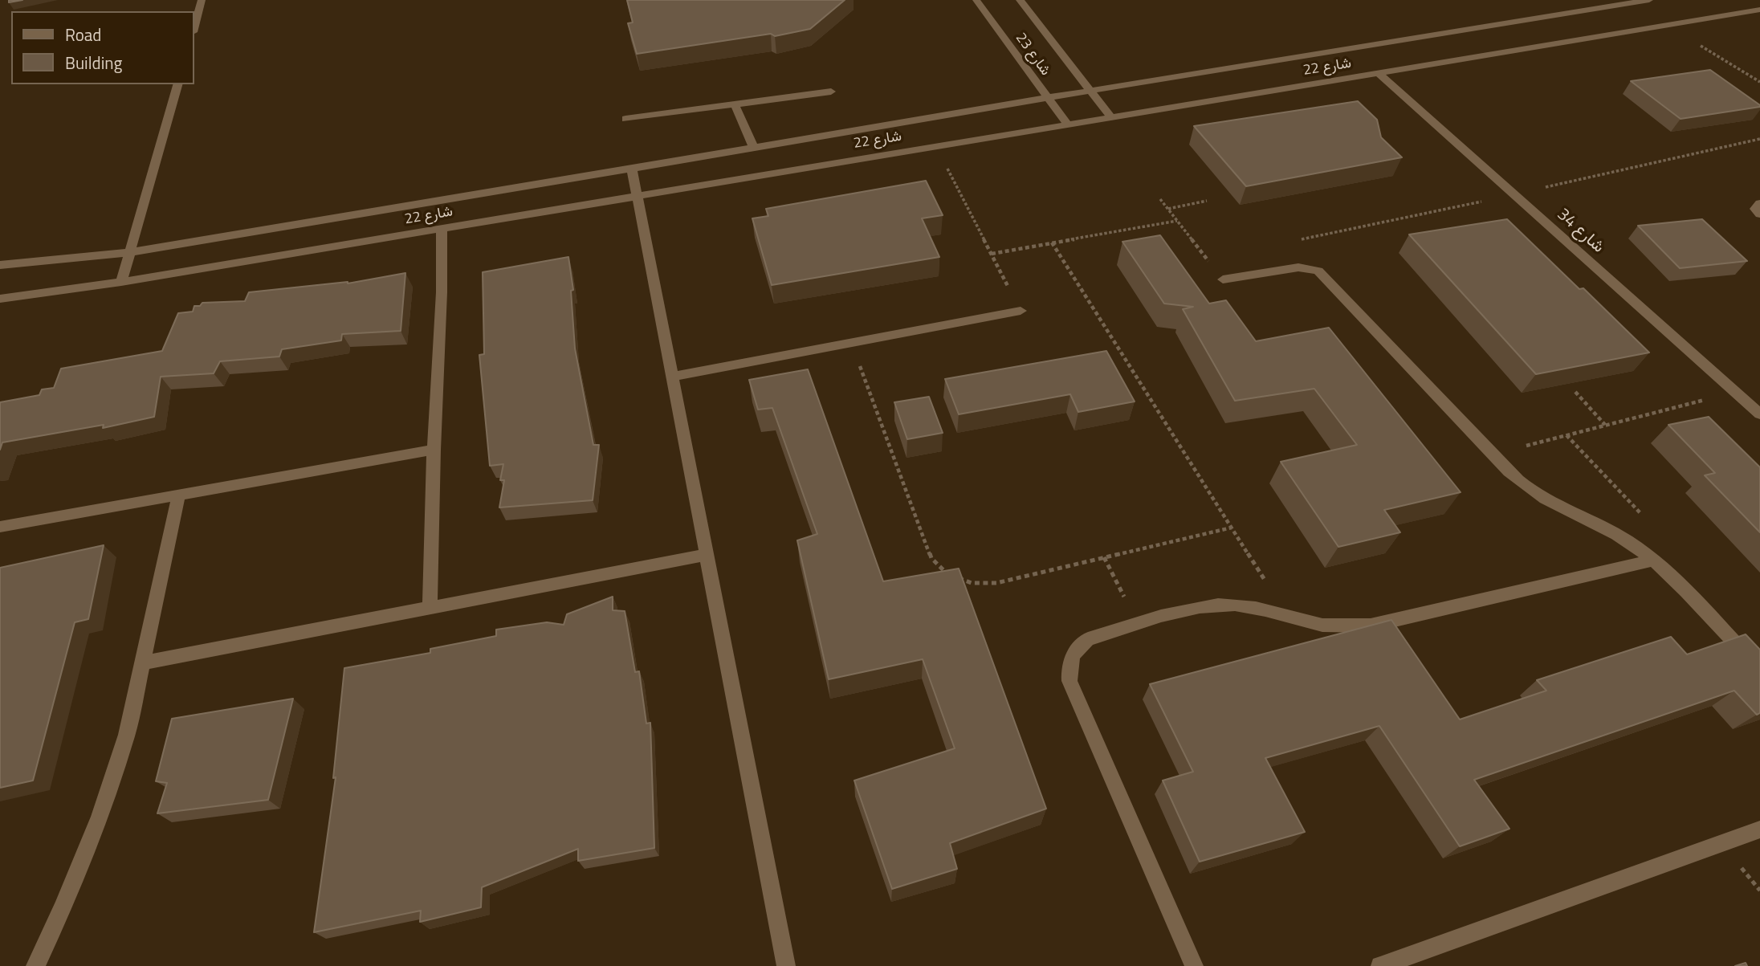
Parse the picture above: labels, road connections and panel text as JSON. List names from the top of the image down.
{
  "streets": {
    "street": ["شارع 23", "شارع 22", "شارع 34"]
  },
  "crossings": [
    ["شارع 23", "شارع 22"],
    ["شارع 22", "شارع 34"]
  ],
  "legend": ["Road", "Building"]
}
